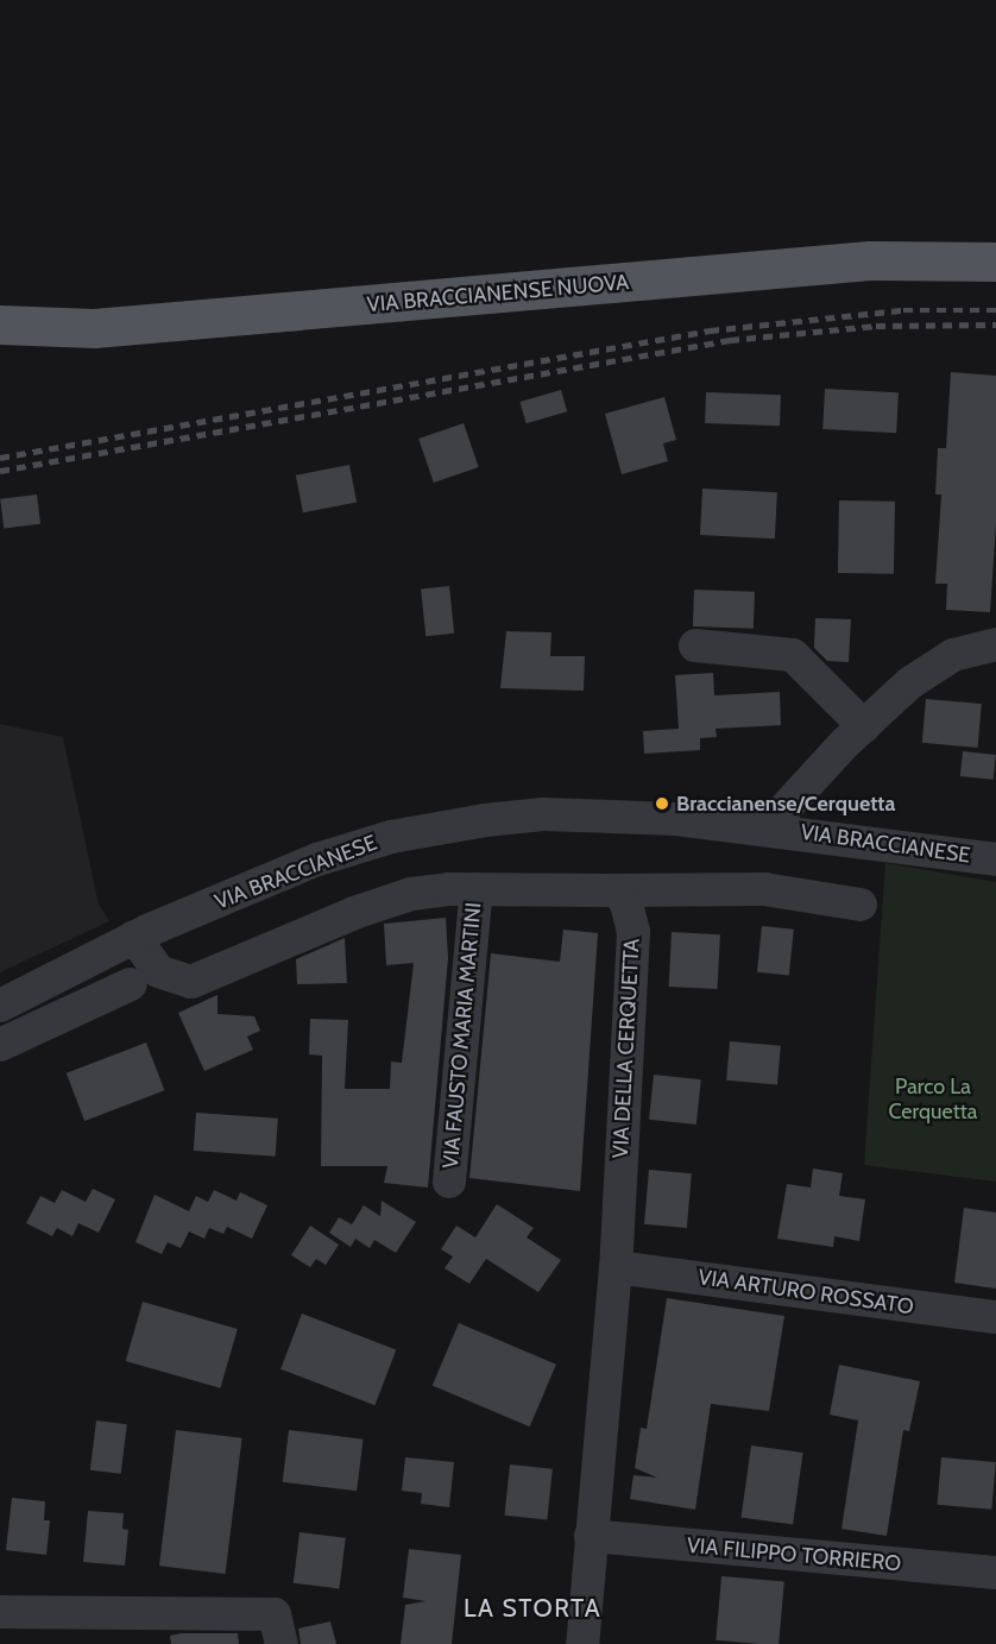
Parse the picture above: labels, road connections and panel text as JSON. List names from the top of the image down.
{
  "streets": {
    "main road": ["VIA BRACCIANENSE NUOVA"],
    "street": [
      "VIA BRACCIANESE",
      "VIA FAUSTO MARIA MARTINI",
      "VIA DELLA CERQUETTA",
      "VIA ARTURO ROSSATO",
      "VIA FILIPPO TORRIERO"
    ]
  },
  "crossings": [
    ["VIA DELLA CERQUETTA", "VIA ARTURO ROSSATO"],
    ["VIA DELLA CERQUETTA", "VIA FILIPPO TORRIERO"]
  ],
  "districts": ["LA STORTA"],
  "parks": ["Parco La Cerquetta"],
  "places": ["Braccianense/Cerquetta"]
}
